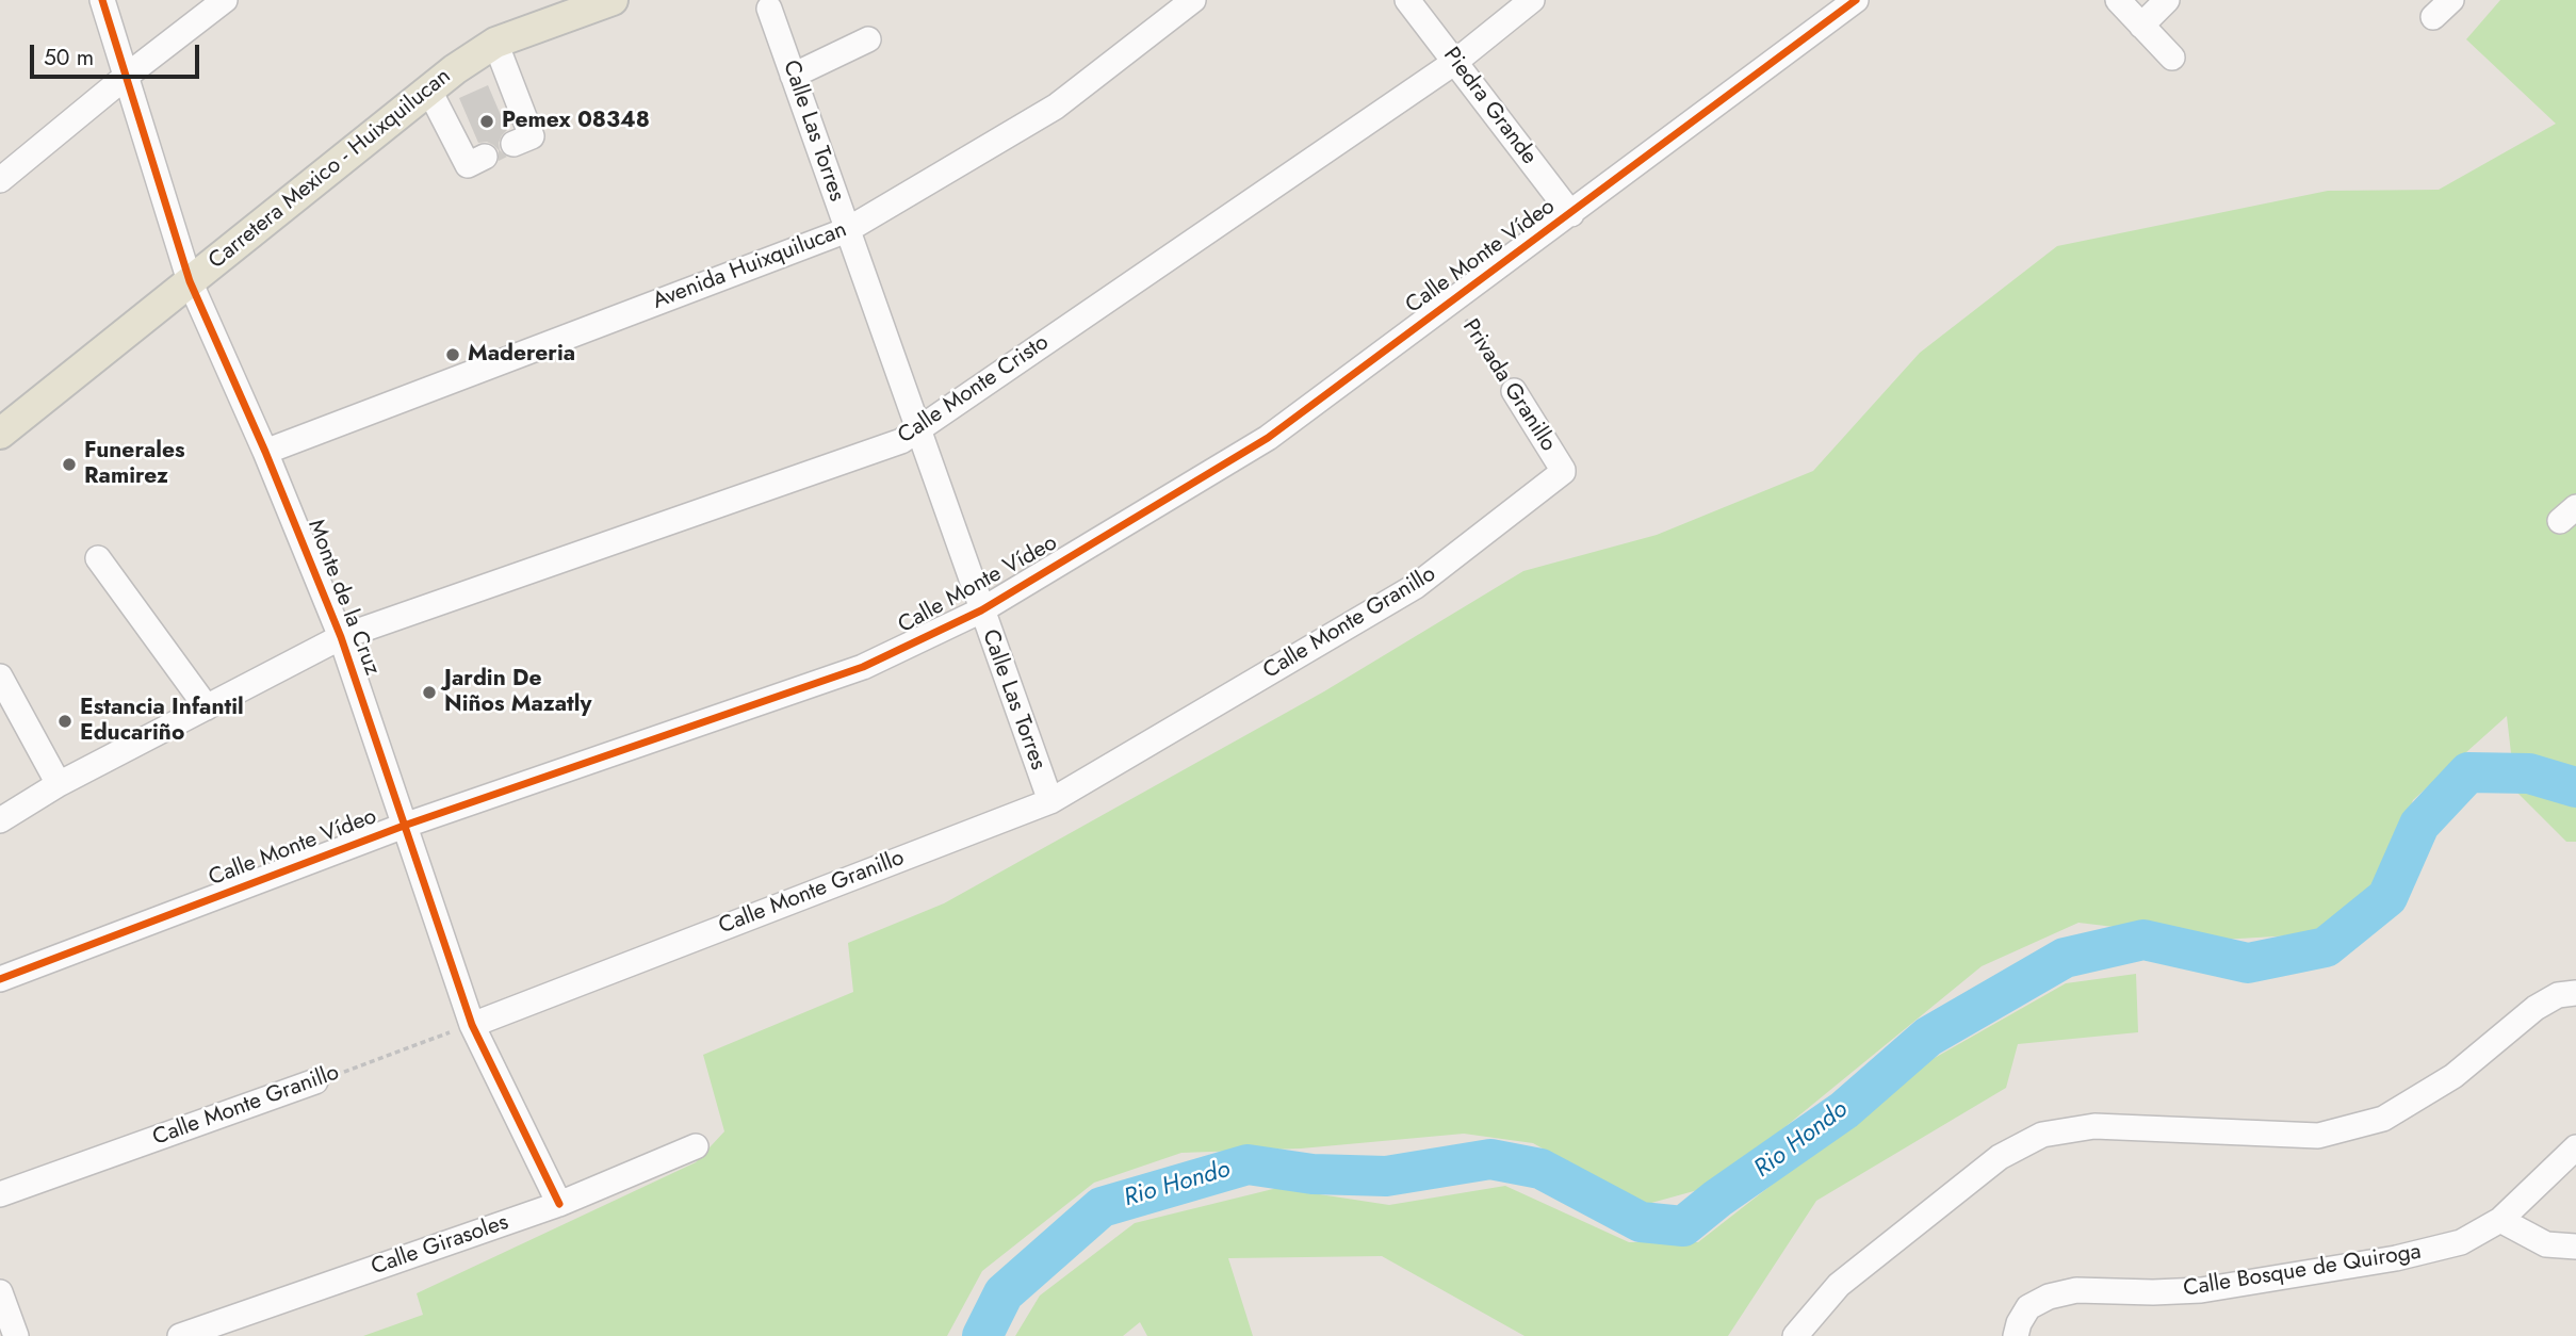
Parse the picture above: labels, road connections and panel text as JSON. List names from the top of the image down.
{
  "streets": {
    "main road": ["Carretera Mexico - Huixquilucan"],
    "street": [
      "Piedra Grande",
      "Calle Las Torres",
      "Calle Monte Vídeo",
      "Avenida Huixquilucan",
      "Privada Granillo",
      "Calle Monte Cristo",
      "Monte de la Cruz",
      "Calle Monte Granillo",
      "Calle Girasoles",
      "Calle Bosque de Quiroga"
    ]
  },
  "crossings": [
    ["Piedra Grande", "Calle Monte Vídeo"],
    ["Piedra Grande", "Calle Monte Cristo"],
    ["Calle Las Torres", "Calle Monte Vídeo"],
    ["Calle Las Torres", "Avenida Huixquilucan"],
    ["Calle Las Torres", "Calle Monte Cristo"],
    ["Calle Las Torres", "Calle Monte Granillo"],
    ["Carretera Mexico - Huixquilucan", "Monte de la Cruz"],
    ["Calle Monte Vídeo", "Privada Granillo"],
    ["Calle Monte Vídeo", "Monte de la Cruz"],
    ["Avenida Huixquilucan", "Monte de la Cruz"],
    ["Privada Granillo", "Calle Monte Granillo"],
    ["Calle Monte Cristo", "Monte de la Cruz"],
    ["Monte de la Cruz", "Calle Monte Granillo"],
    ["Monte de la Cruz", "Calle Girasoles"]
  ],
  "water": ["Rio Hondo"],
  "places": [
    "Pemex 08348",
    "Madereria",
    "Funerales Ramirez",
    "Jardin De Niños Mazatly",
    "Estancia Infantil Educariño"
  ],
  "scale_bar": "50 m"
}
